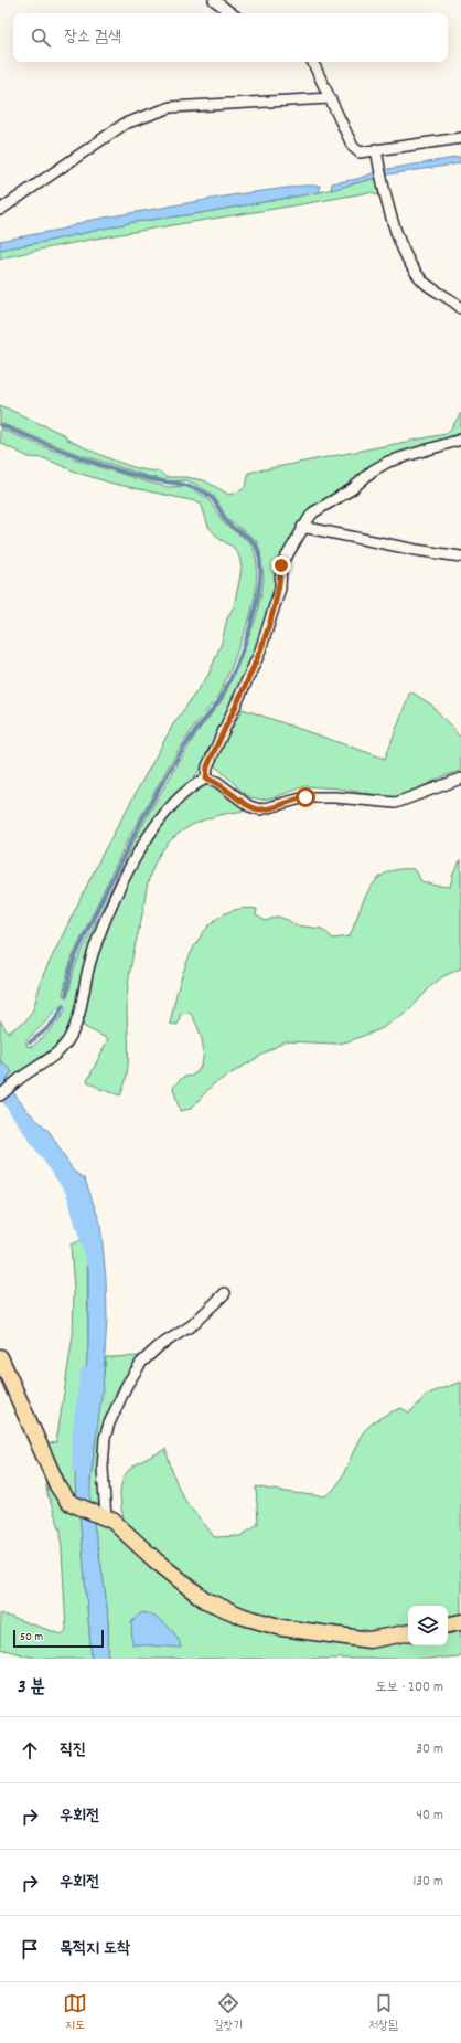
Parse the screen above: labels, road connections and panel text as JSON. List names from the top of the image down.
{
  "scale_bar": "50 m",
  "page": {
    "search": "장소 검색",
    "scale": "50 m",
    "heading": ["3 분", "도보 · 200 m"],
    "list": [
      ["직진", "30 m"],
      ["우회전", "40 m"],
      ["우회전", "130 m"],
      "목적지 도착"
    ],
    "nav": ["지도", "길찾기", "저장됨"]
  }
}
